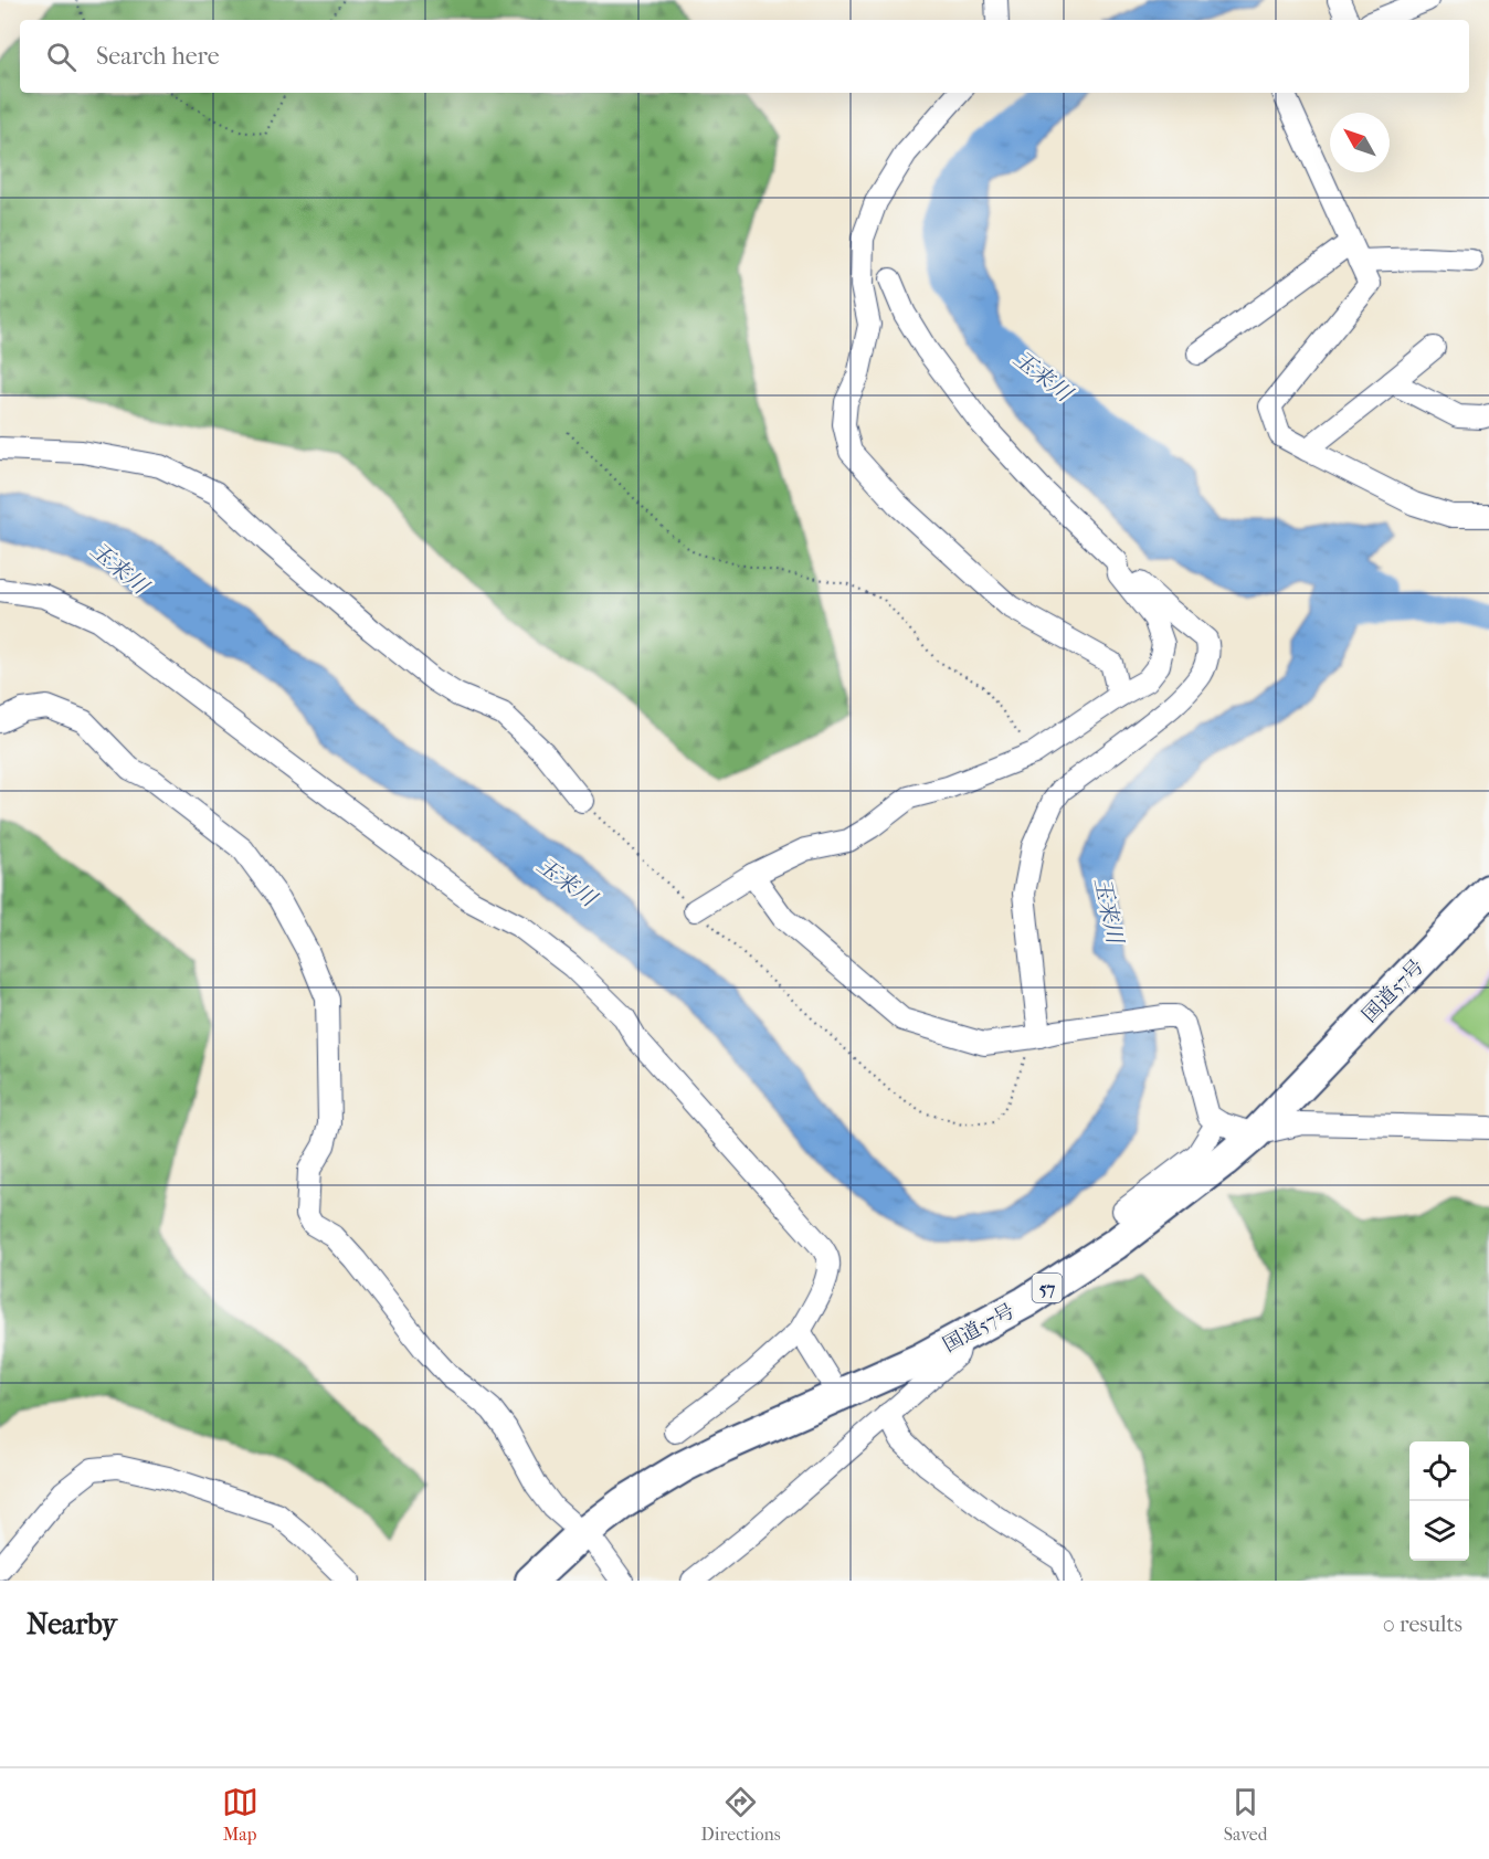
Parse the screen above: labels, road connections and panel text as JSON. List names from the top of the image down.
{
  "streets": {
    "highway": ["国道57号", "57"]
  },
  "water": ["玉来川"],
  "north": "top left",
  "page": {
    "search": "Search here",
    "heading": ["Nearby", "0 results"],
    "nav": ["Map", "Directions", "Saved"]
  }
}
